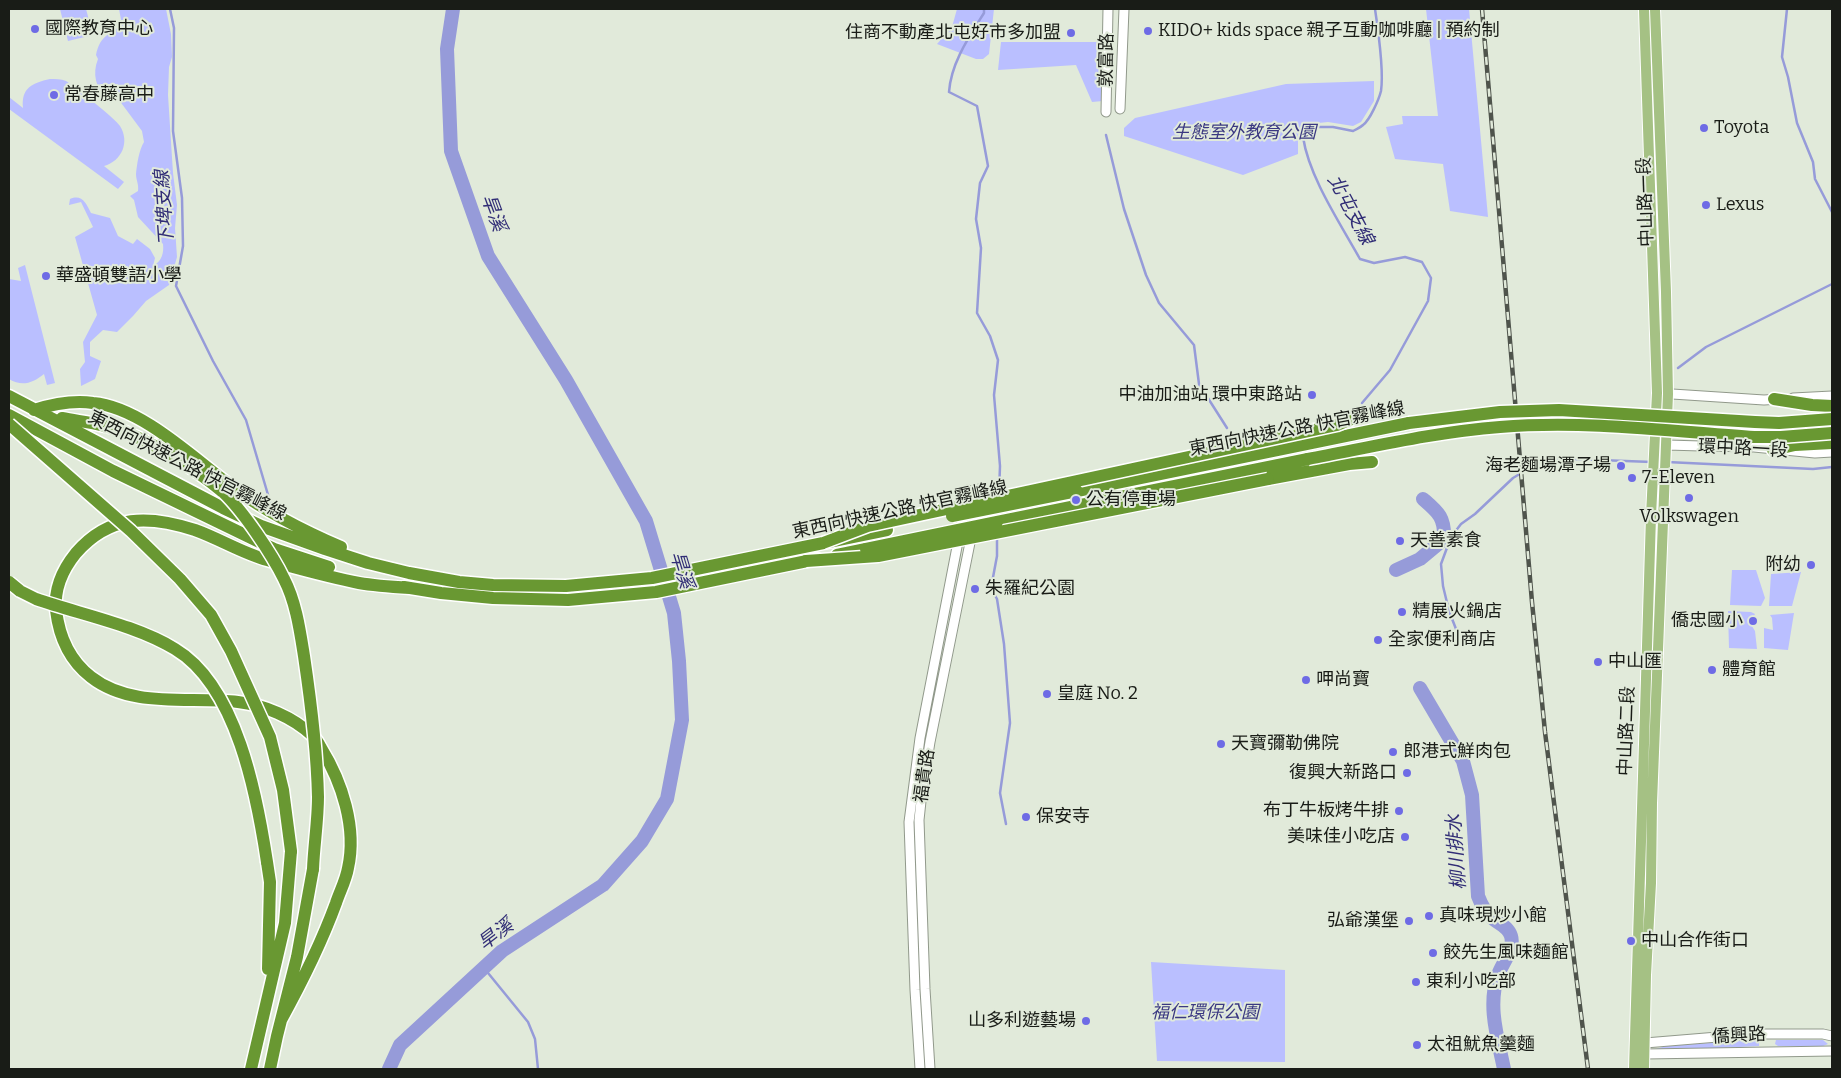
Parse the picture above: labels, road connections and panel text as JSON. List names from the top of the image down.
{
  "streets": {
    "highway": ["東西向快速公路 快官霧峰線"],
    "main road": ["中山路一段", "中山路二段"],
    "street": [
      "敦富路",
      "環中路一段",
      "福貴路",
      "僑興路"
    ]
  },
  "crossings": [
    ["中山路一段", "中山路二段"],
    ["環中路一段", "中山路二段"],
    ["中山路二段", "僑興路"]
  ],
  "water": [
    "下埤支線",
    "北屯支線",
    "旱溪",
    "柳川排水"
  ],
  "parks": ["生態室外教育公園", "福仁環保公園"],
  "places": [
    "國際教育中心",
    "KIDO+ kids space 親子互動咖啡廳 | 預約制",
    "住商不動產北屯好市多加盟",
    "常春藤高中",
    "Toyota",
    "Lexus",
    "華盛頓雙語小學",
    "中油加油站 環中東路站",
    "海老麵場潭子場",
    "7-Eleven",
    "Volkswagen",
    "公有停車場",
    "天善素食",
    "附幼",
    "朱羅紀公園",
    "精展火鍋店",
    "僑忠國小",
    "全家便利商店",
    "中山匯",
    "體育館",
    "呷尚寶",
    "皇庭 No. 2",
    "天寶彌勒佛院",
    "郎港式鮮肉包",
    "復興大新路口",
    "布丁牛板烤牛排",
    "保安寺",
    "美味佳小吃店",
    "真味現炒小館",
    "弘爺漢堡",
    "中山合作街口",
    "餃先生風味麵館",
    "東利小吃部",
    "山多利遊藝場",
    "太祖魷魚羹麵"
  ]
}
